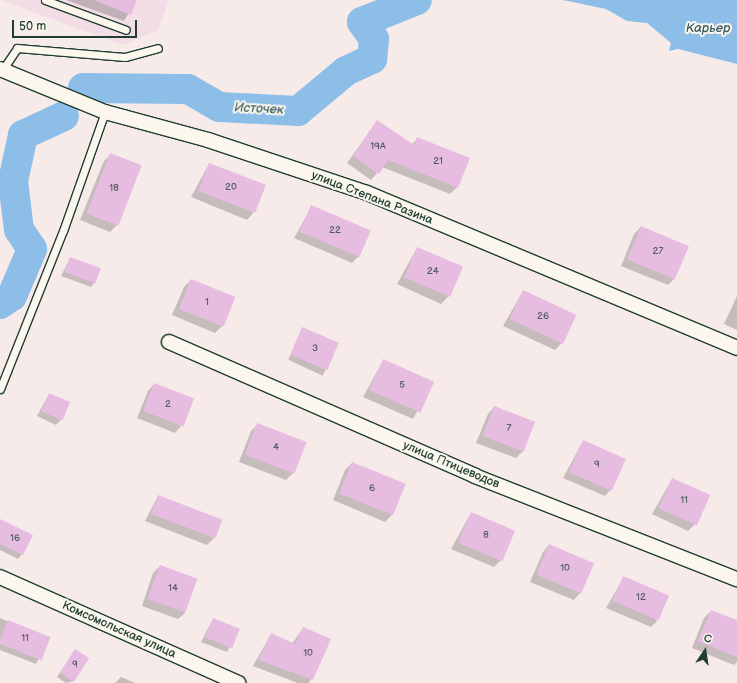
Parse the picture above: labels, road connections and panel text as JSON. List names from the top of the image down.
{
  "streets": {
    "street": ["улица Степана Разина", "улица Птицеводов", "Комсомольская улица"]
  },
  "water": ["Карьер", "Источек"],
  "house_numbers": [
    "19А",
    "21",
    "20",
    "18",
    "22",
    "27",
    "24",
    "1",
    "26",
    "3",
    "5",
    "2",
    "7",
    "4",
    "9",
    "6",
    "11",
    "8",
    "16",
    "10",
    "14",
    "12",
    "11",
    "10",
    "9"
  ],
  "scale_bar": "50 m",
  "north": "top"
}
